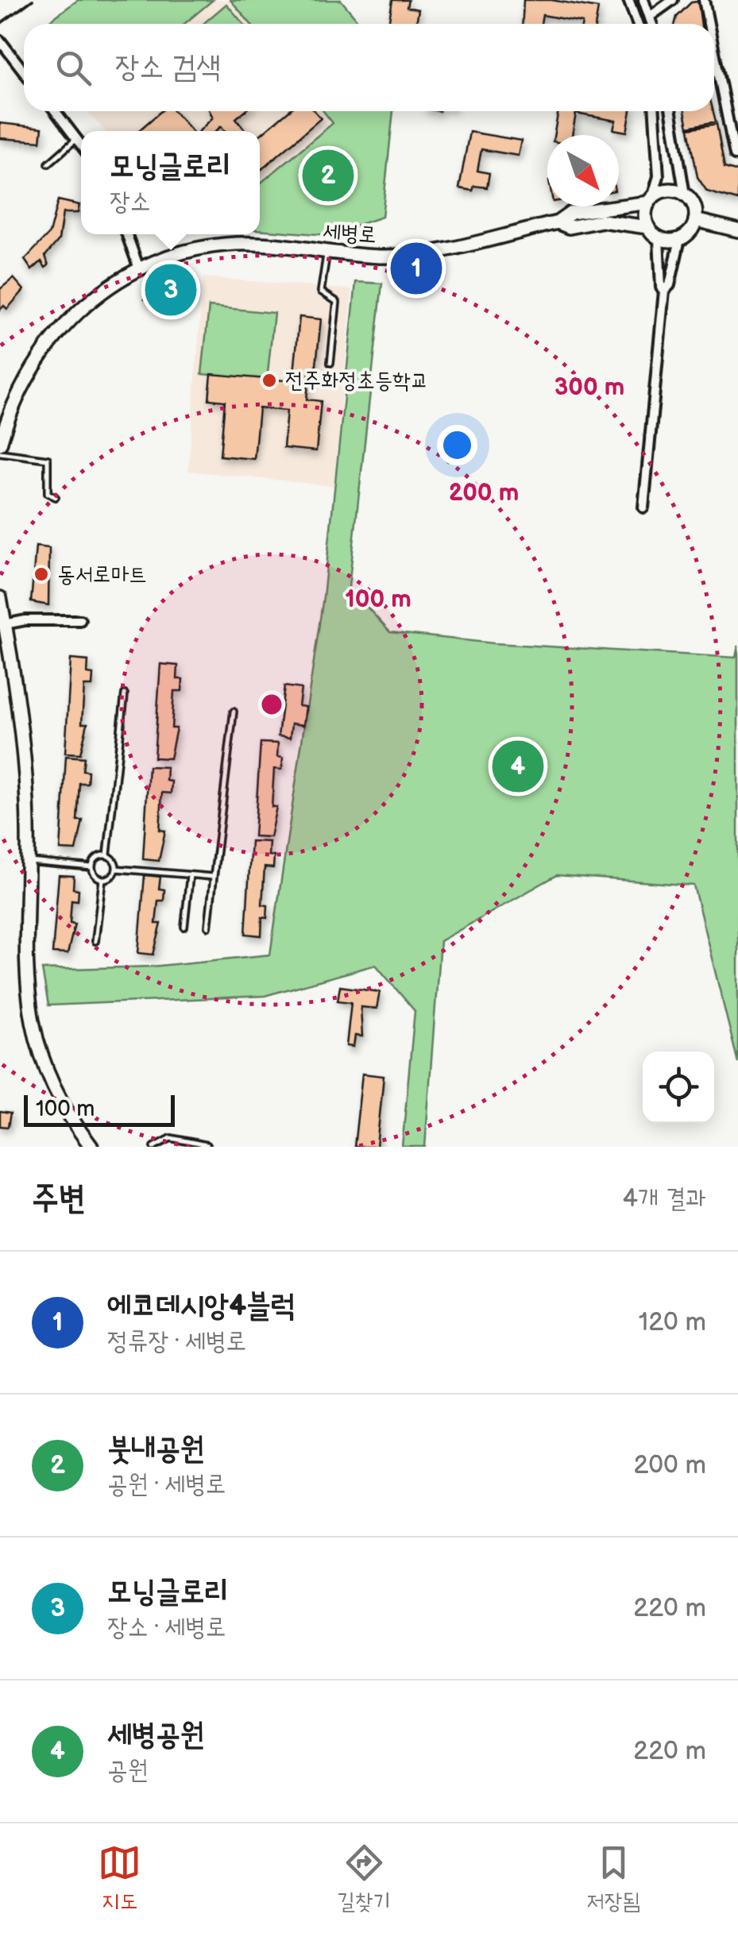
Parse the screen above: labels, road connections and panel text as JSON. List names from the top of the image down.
{
  "streets": {
    "street": ["세병로"]
  },
  "places": ["전주화정초등학교", "동서로마트"],
  "scale_bar": "100 m",
  "north": "bottom right",
  "page": {
    "search": "장소 검색",
    "popup": ["모닝글로리", "장소"],
    "pins": [
      "2",
      "1",
      "3",
      "4"
    ],
    "scale": "100 m",
    "heading": ["주변", "4개 결과"],
    "list": [
      {
        "mark": "1",
        "name": "에코데시앙4블럭",
        "note": "정류장 · 세병로",
        "value": "120 m"
      },
      {
        "mark": "2",
        "name": "붓내공원",
        "note": "공원 · 세병로",
        "value": "200 m"
      },
      {
        "mark": "3",
        "name": "모닝글로리",
        "note": "장소 · 세병로",
        "value": "220 m"
      },
      {
        "mark": "4",
        "name": "세병공원",
        "note": "공원",
        "value": "220 m"
      }
    ],
    "nav": ["지도", "길찾기", "저장됨"]
  },
  "rings": ["300 m", "200 m", "100 m"]
}
